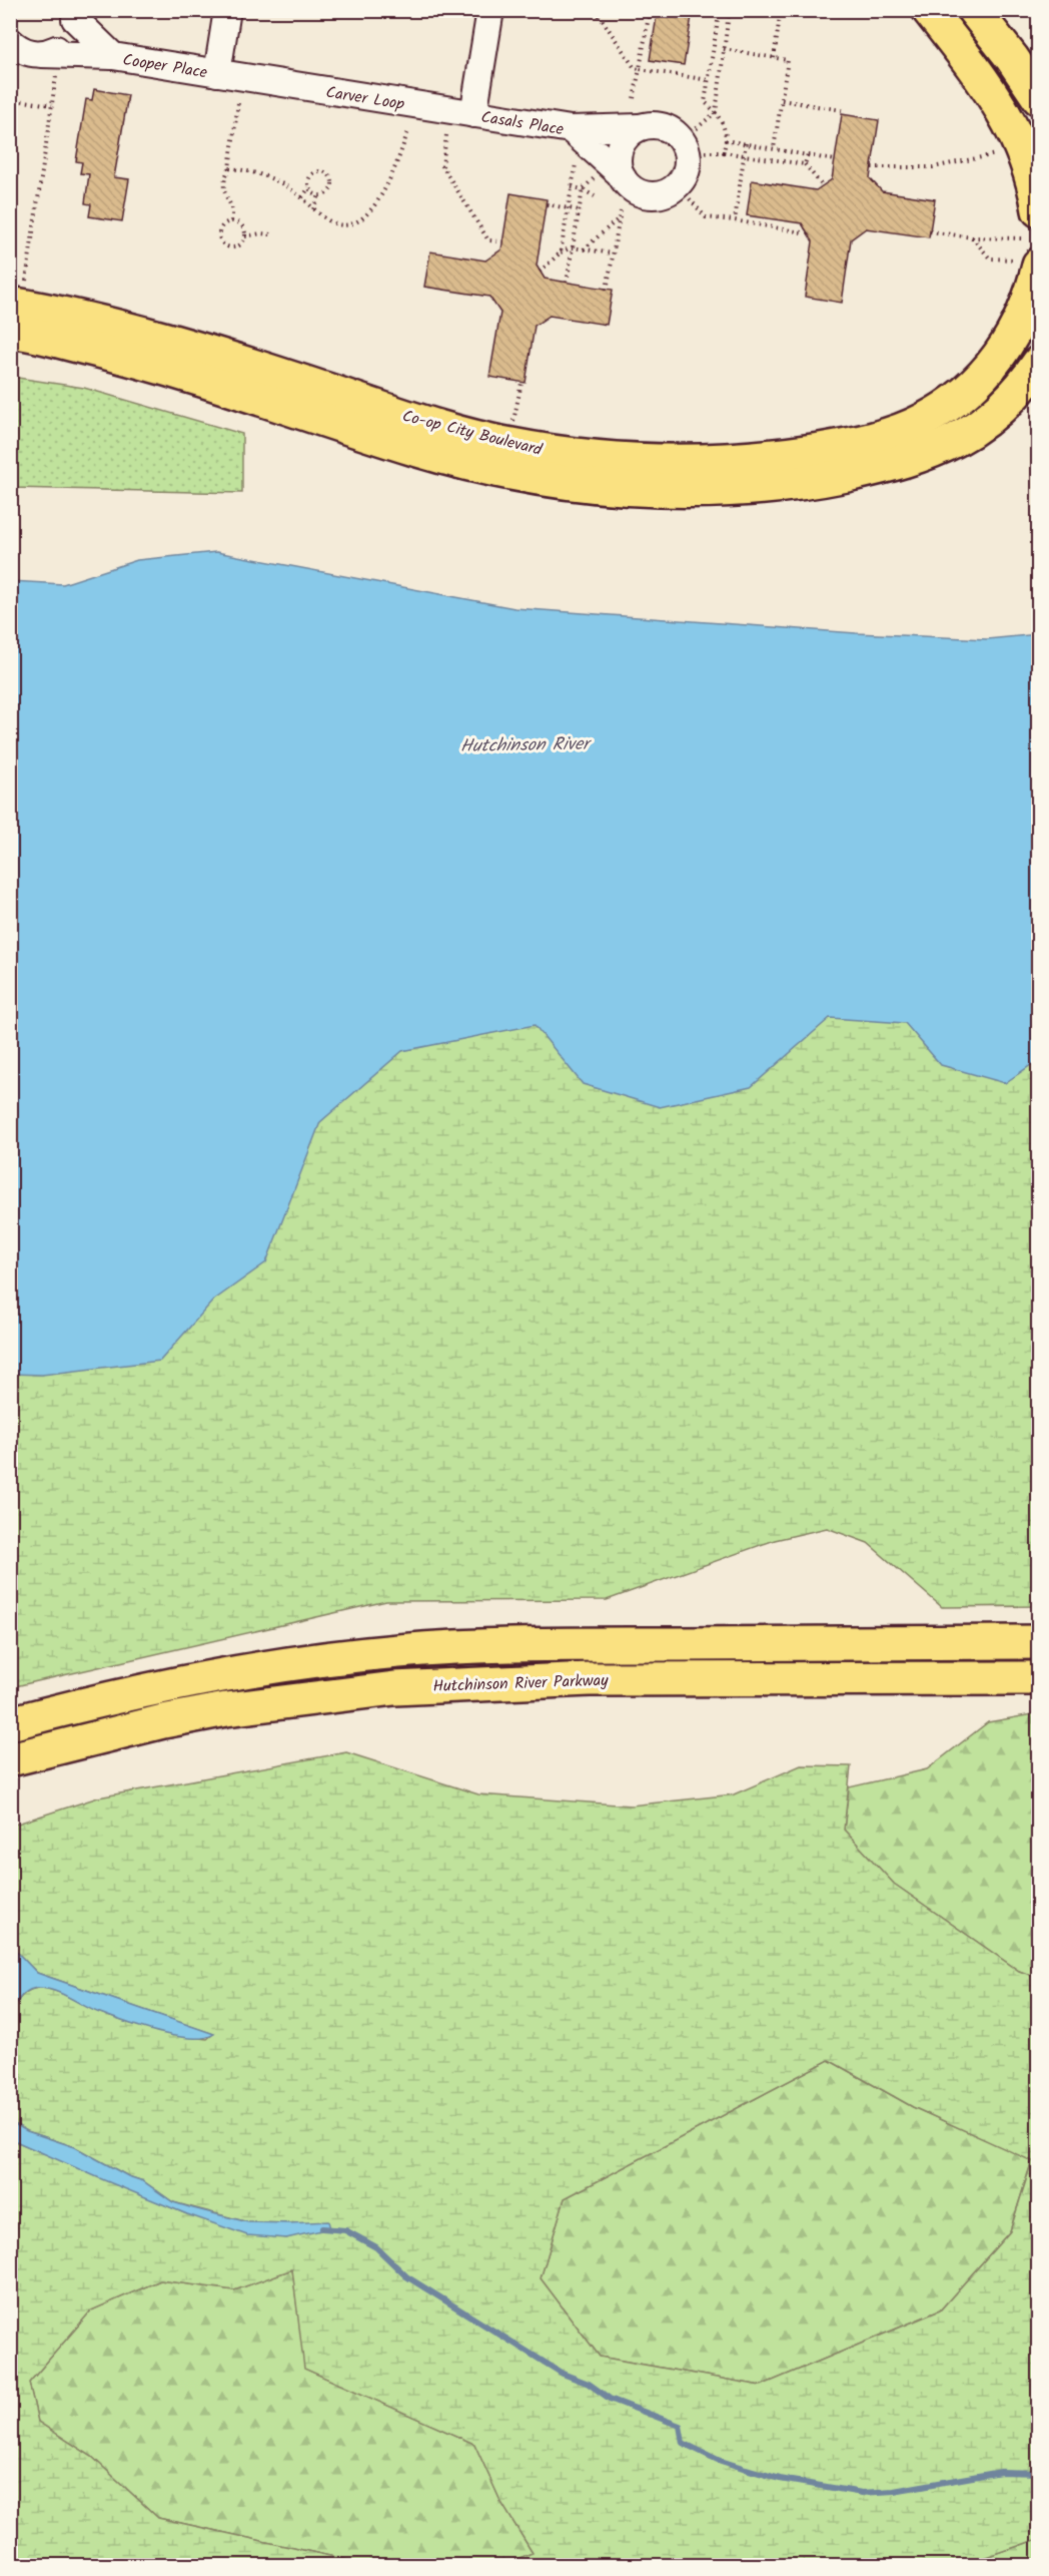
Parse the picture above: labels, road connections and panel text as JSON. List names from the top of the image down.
{
  "streets": {
    "main road": ["Co-op City Boulevard", "Hutchinson River Parkway"],
    "street": ["Cooper Place", "Carver Loop", "Casals Place"]
  },
  "crossings": [
    ["Cooper Place", "Carver Loop"],
    ["Carver Loop", "Casals Place"]
  ],
  "water": ["Hutchinson River"]
}
